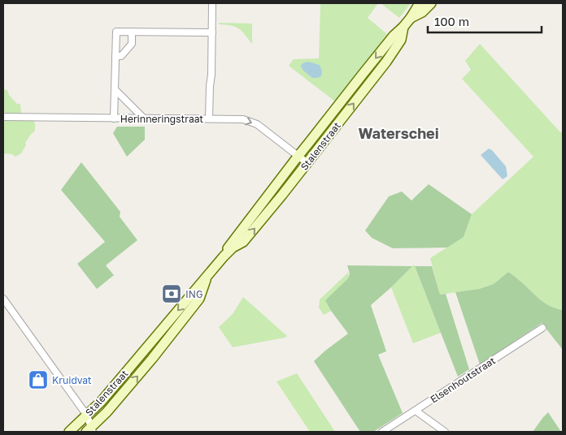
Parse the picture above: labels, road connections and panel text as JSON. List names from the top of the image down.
{
  "streets": {
    "street": ["Herinneringstraat", "Stalenstraat", "Elsenhoutstraat"]
  },
  "crossings": [
    ["Herinneringstraat", "Stalenstraat"]
  ],
  "districts": ["Waterschei"],
  "places": {
    "bank": ["ING"],
    "shop": ["Kruidvat"]
  },
  "scale_bar": "100 m"
}
